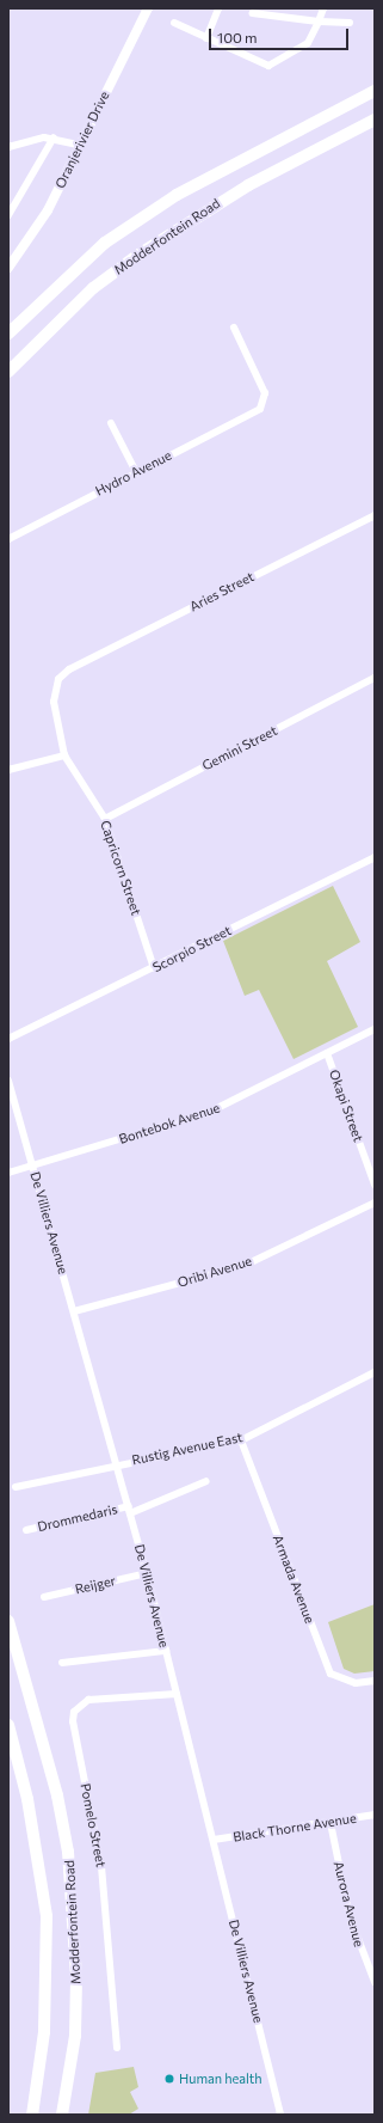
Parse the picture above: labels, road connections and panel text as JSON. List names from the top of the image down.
{
  "streets": {
    "main road": ["Modderfontein Road"],
    "street": [
      "Oranjerivier Drive",
      "Hydro Avenue",
      "Aries Street",
      "Gemini Street",
      "Capricorn Street",
      "Scorpio Street",
      "Okapi Street",
      "Bontebok Avenue",
      "De Villiers Avenue",
      "Oribi Avenue",
      "Rustig Avenue East",
      "Drommedaris",
      "Armada Avenue",
      "Reijger",
      "Pomelo Street",
      "Black Thorne Avenue",
      "Aurora Avenue"
    ]
  },
  "crossings": [
    ["Aries Street", "Capricorn Street"],
    ["Gemini Street", "Capricorn Street"],
    ["Capricorn Street", "Scorpio Street"],
    ["Okapi Street", "Bontebok Avenue"],
    ["Bontebok Avenue", "De Villiers Avenue"],
    ["De Villiers Avenue", "Oribi Avenue"],
    ["De Villiers Avenue", "Rustig Avenue East"],
    ["De Villiers Avenue", "Drommedaris"],
    ["De Villiers Avenue", "Reijger"],
    ["De Villiers Avenue", "Pomelo Street"],
    ["De Villiers Avenue", "Black Thorne Avenue"],
    ["Rustig Avenue East", "Armada Avenue"],
    ["Black Thorne Avenue", "Aurora Avenue"]
  ],
  "places": ["Human health"],
  "scale_bar": "100 m"
}
